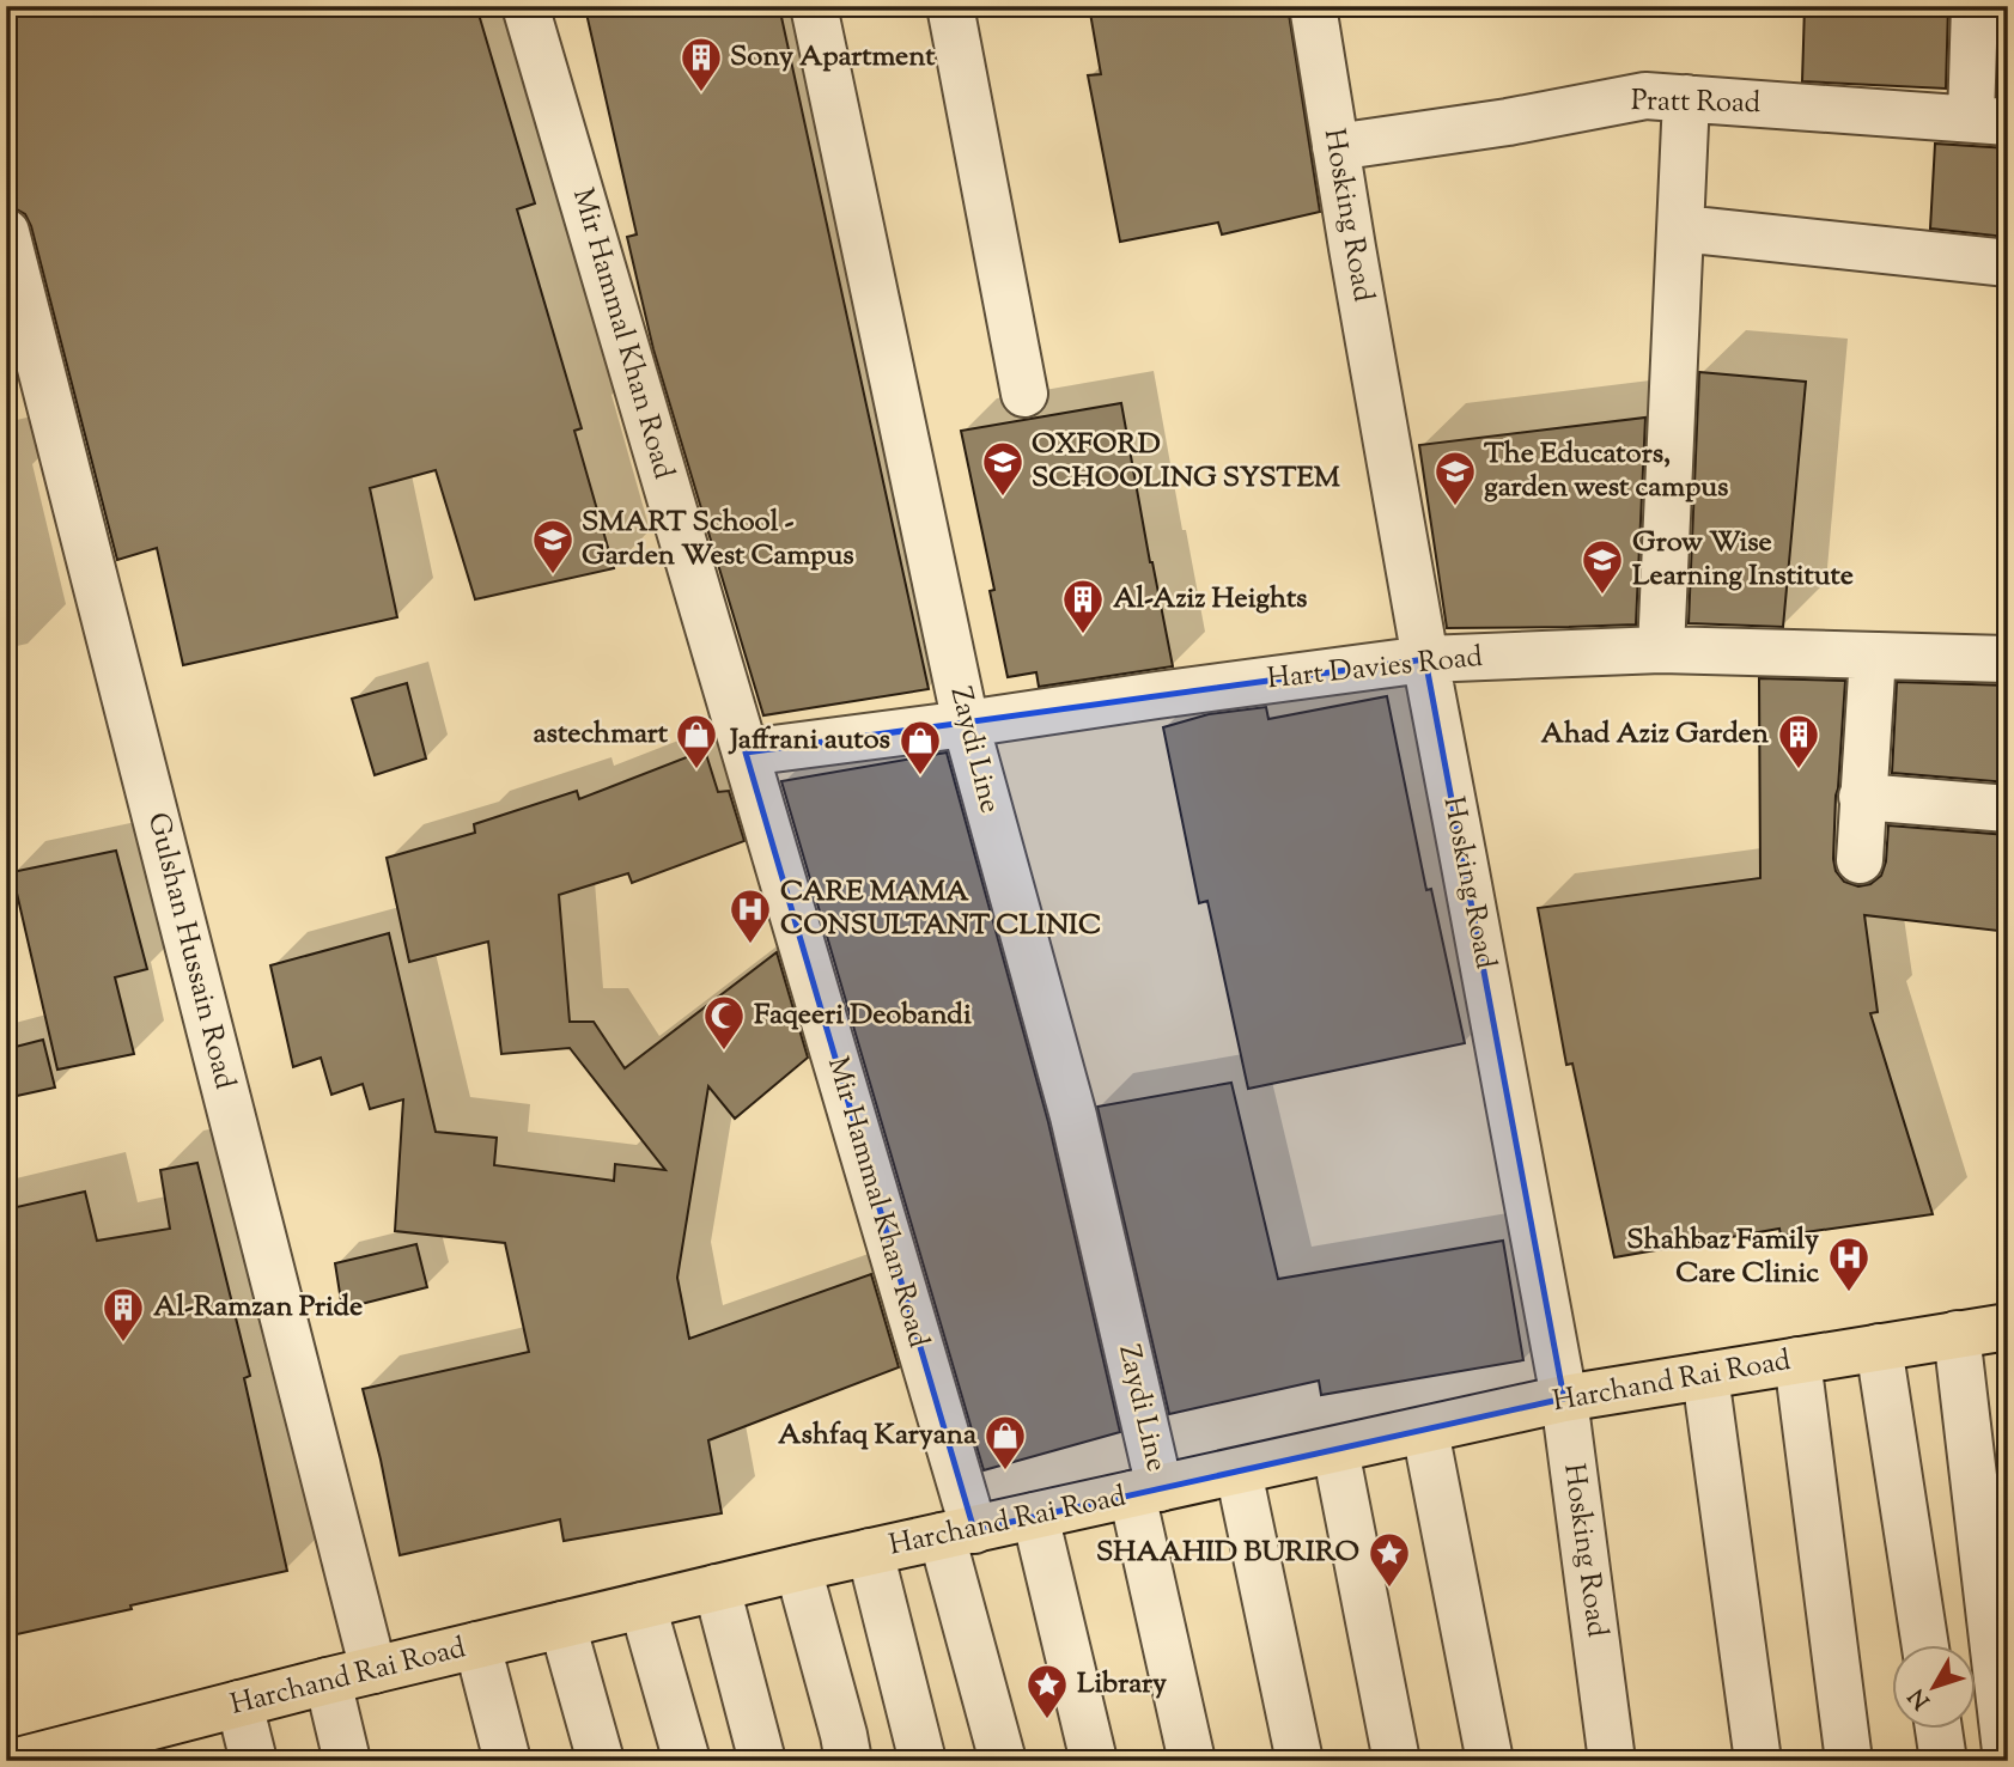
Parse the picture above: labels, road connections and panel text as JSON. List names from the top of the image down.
{
  "streets": {
    "main road": ["Harchand Rai Road"],
    "street": [
      "Pratt Road",
      "Hosking Road",
      "Mir Hammal Khan Road",
      "Hart Davies Road",
      "Zaydi Line",
      "Gulshan Hussain Road"
    ]
  },
  "crossings": [
    ["Pratt Road", "Hosking Road"],
    ["Hosking Road", "Hart Davies Road"],
    ["Hosking Road", "Harchand Rai Road"],
    ["Mir Hammal Khan Road", "Hart Davies Road"],
    ["Mir Hammal Khan Road", "Harchand Rai Road"],
    ["Hart Davies Road", "Zaydi Line"],
    ["Zaydi Line", "Harchand Rai Road"],
    ["Gulshan Hussain Road", "Harchand Rai Road"]
  ],
  "places": {
    "building": [
      "Sony Apartment",
      "Al-Aziz Heights",
      "Ahad Aziz Garden",
      "Al-Ramzan Pride"
    ],
    "school or university": [
      "OXFORD SCHOOLING SYSTEM",
      "The Educators, garden west campus",
      "SMART School - Garden West Campus",
      "Grow Wise Learning Institute"
    ],
    "shop": ["astechmart", "Jaffrani autos", "Ashfaq Karyana"],
    "hospital": ["CARE MAMA CONSULTANT CLINIC", "Shahbaz Family Care Clinic"],
    "mosque": ["Faqeeri Deobandi"],
    "place": ["SHAAHID BURIRO", "Library"]
  },
  "north": "bottom left"
}
